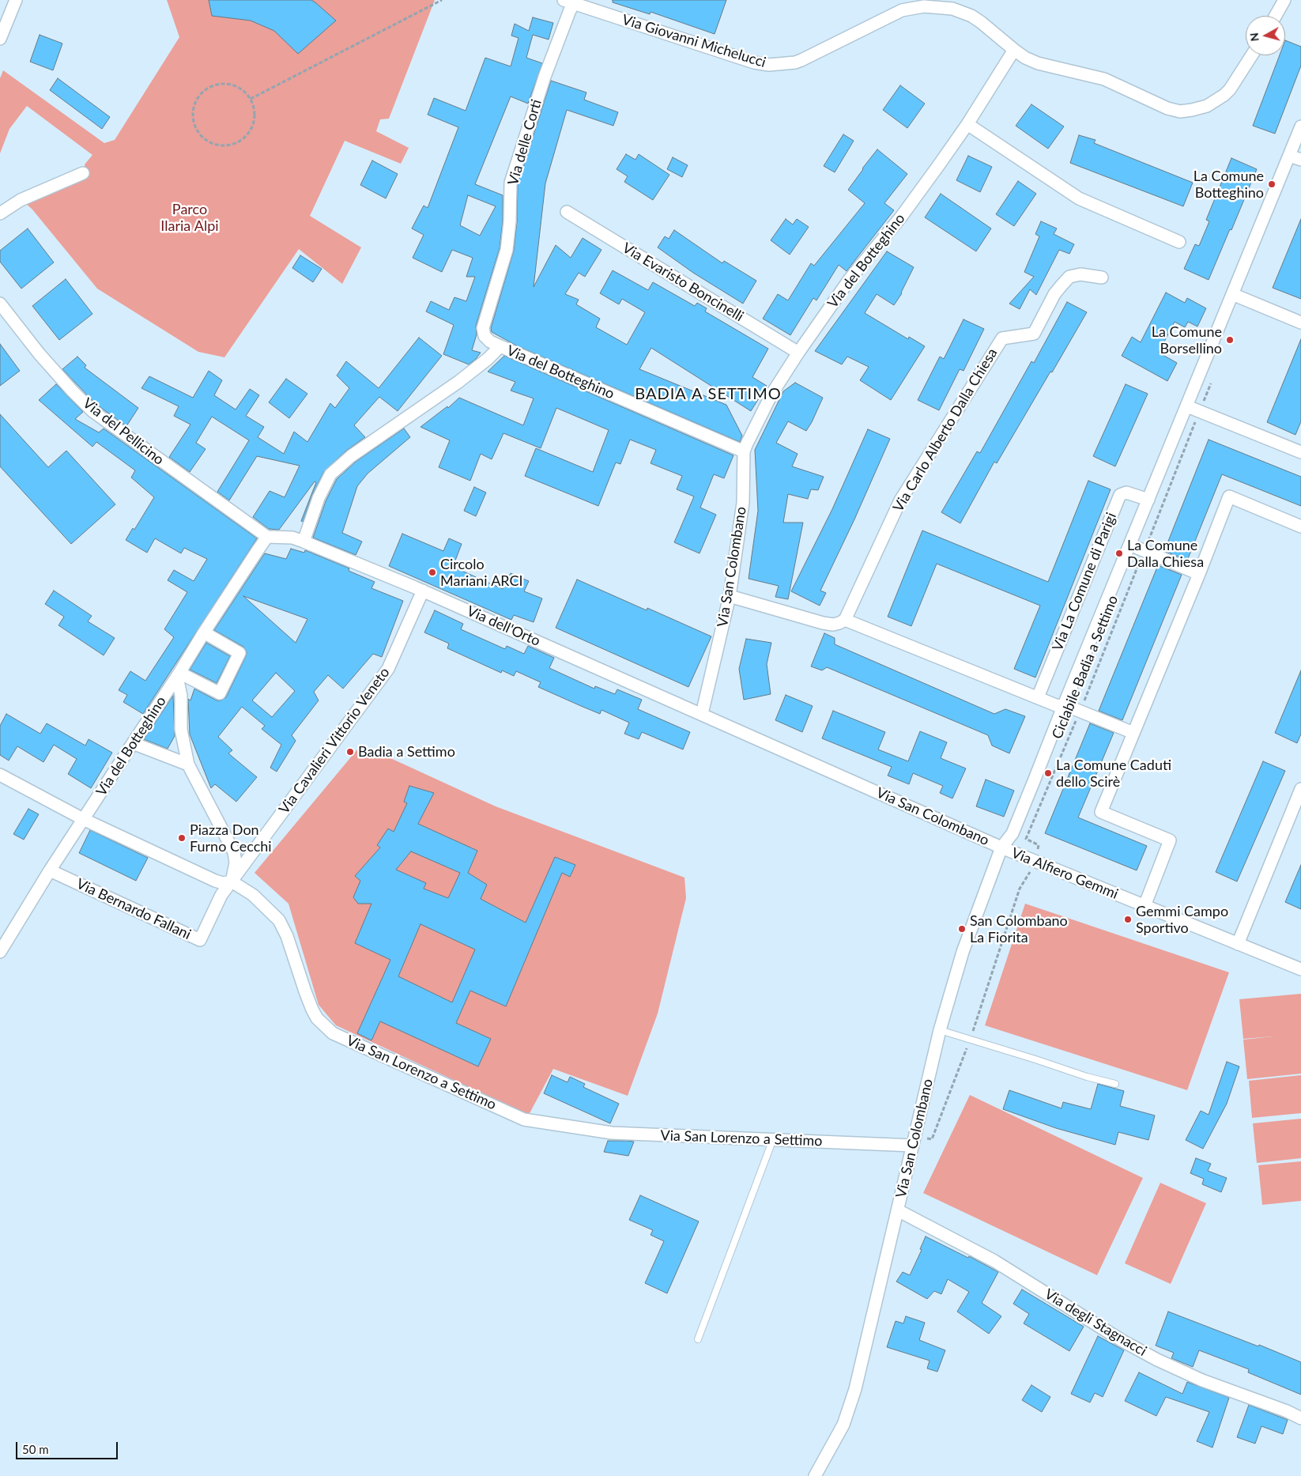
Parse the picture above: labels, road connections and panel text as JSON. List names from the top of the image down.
{
  "streets": {
    "street": [
      "Via Giovanni Michelucci",
      "Via delle Corti",
      "Via del Botteghino",
      "Via Evaristo Boncinelli",
      "Via Carlo Alberto Dalla Chiesa",
      "Via del Pellicino",
      "Via San Colombano",
      "Via La Comune di Parigi",
      "Via dell'Orto",
      "Via Cavalieri Vittorio Veneto",
      "Via Alfiero Gemmi",
      "Via Bernardo Fallani",
      "Via San Lorenzo a Settimo",
      "Via degli Stagnacci"
    ],
    "path": ["Ciclabile Badia a Settimo"]
  },
  "crossings": [
    ["Via Giovanni Michelucci", "Via delle Corti"],
    ["Via Giovanni Michelucci", "Via del Botteghino"],
    ["Via delle Corti", "Via del Botteghino"],
    ["Via del Botteghino", "Via Evaristo Boncinelli"],
    ["Via del Botteghino", "Via del Pellicino"],
    ["Via del Botteghino", "Via San Colombano"],
    ["Via del Botteghino", "Via dell'Orto"],
    ["Via del Botteghino", "Via Bernardo Fallani"],
    ["Via San Colombano", "Via La Comune di Parigi"],
    ["Via San Colombano", "Via dell'Orto"],
    ["Via San Colombano", "Ciclabile Badia a Settimo"],
    ["Via San Colombano", "Via Alfiero Gemmi"],
    ["Via San Colombano", "Via San Lorenzo a Settimo"],
    ["Via San Colombano", "Via degli Stagnacci"],
    ["Via La Comune di Parigi", "Via Alfiero Gemmi"],
    ["Via dell'Orto", "Via Cavalieri Vittorio Veneto"],
    ["Ciclabile Badia a Settimo", "Via Alfiero Gemmi"],
    ["Ciclabile Badia a Settimo", "Via San Lorenzo a Settimo"],
    ["Via Cavalieri Vittorio Veneto", "Via Bernardo Fallani"],
    ["Via Cavalieri Vittorio Veneto", "Via San Lorenzo a Settimo"],
    ["Via Bernardo Fallani", "Via San Lorenzo a Settimo"]
  ],
  "districts": ["BADIA A SETTIMO"],
  "parks": ["Parco Ilaria Alpi"],
  "places": [
    "La Comune Botteghino",
    "La Comune Borsellino",
    "La Comune Dalla Chiesa",
    "Circolo Mariani ARCI",
    "Badia a Settimo",
    "La Comune Caduti dello Scirè",
    "Piazza Don Furno Cecchi",
    "Gemmi Campo Sportivo",
    "San Colombano La Fiorita"
  ],
  "scale_bar": "50 m",
  "north": "left"
}
